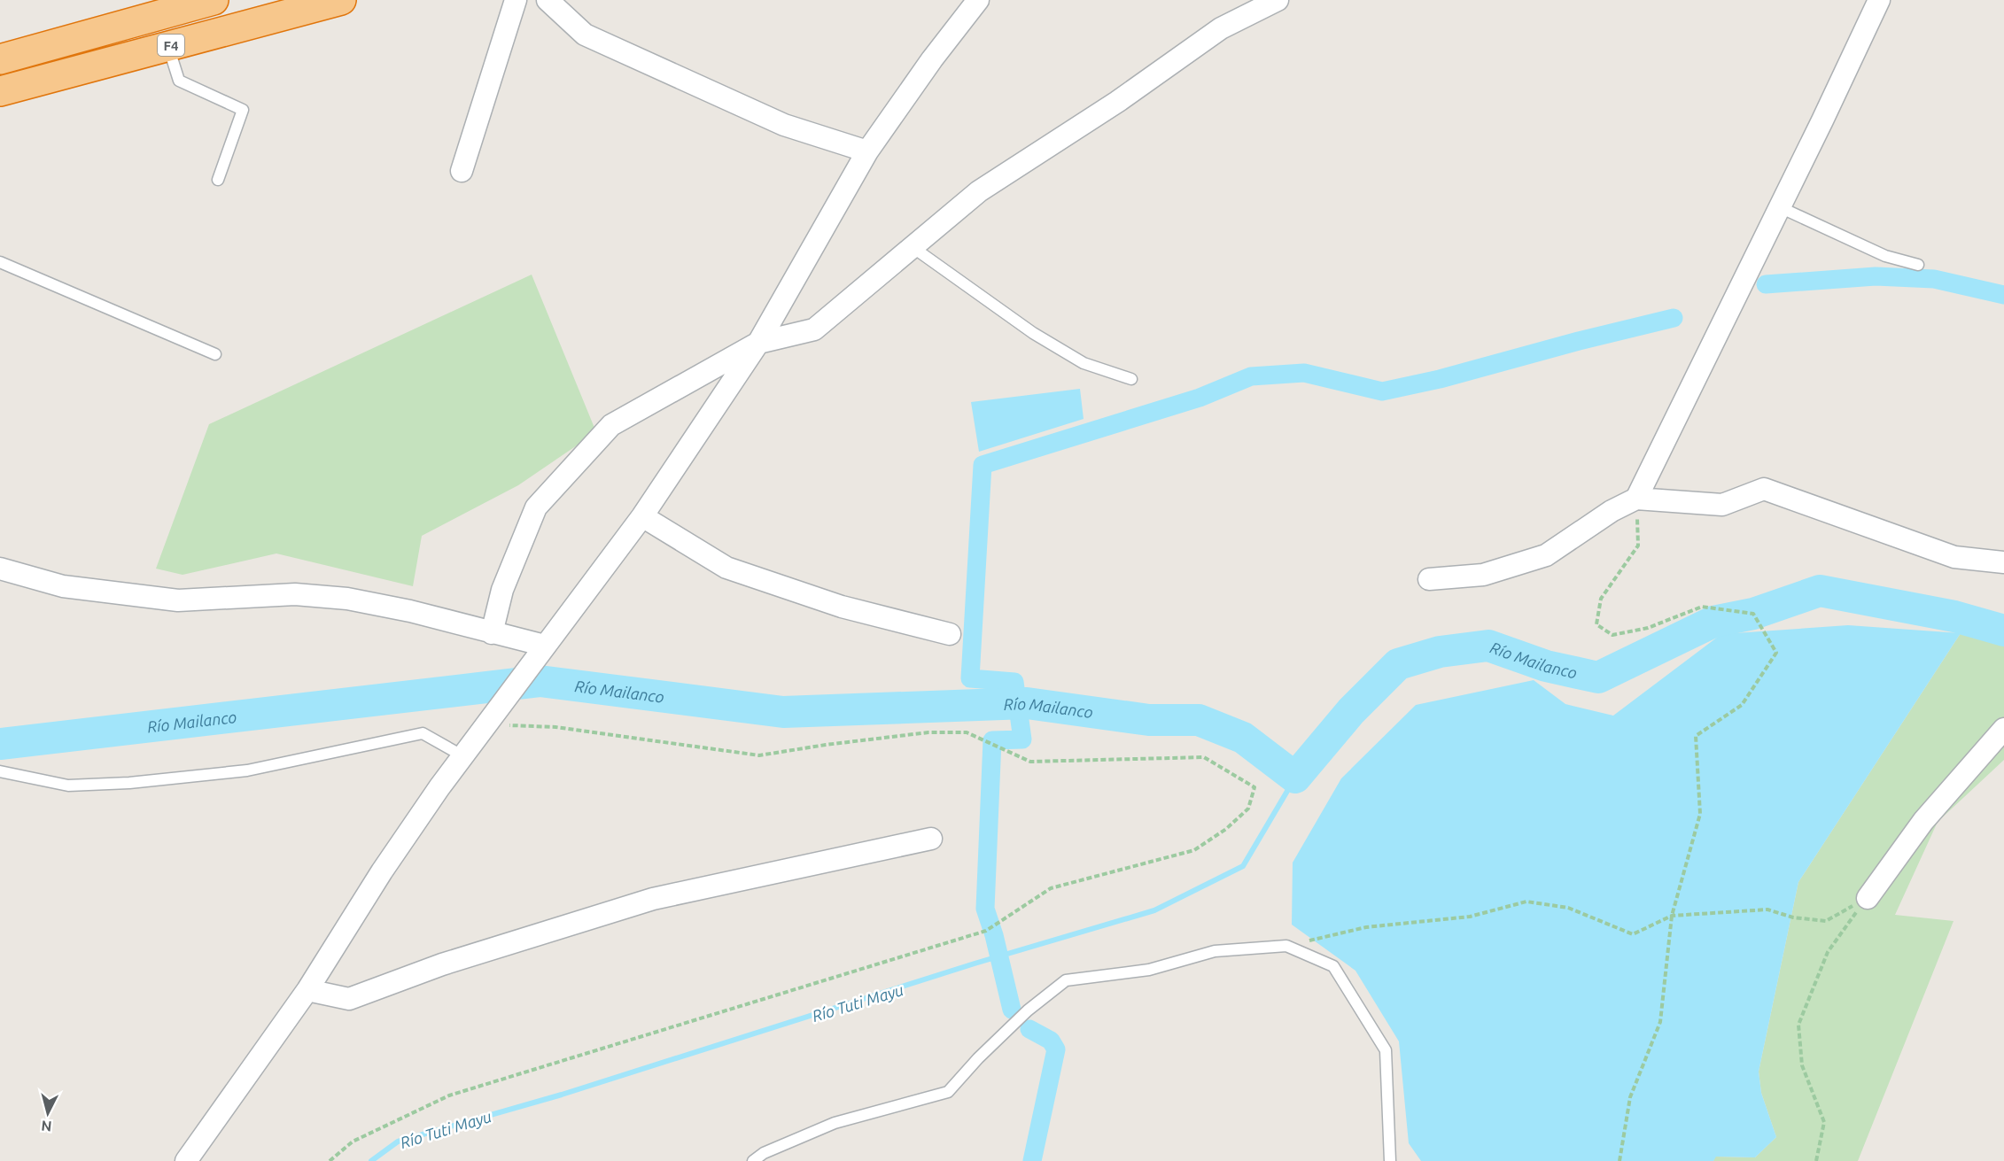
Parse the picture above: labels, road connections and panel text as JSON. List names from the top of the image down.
{
  "streets": {
    "highway": ["F4"]
  },
  "water": ["Río Mailanco", "Río Tuti Mayu"],
  "north": "bottom"
}
